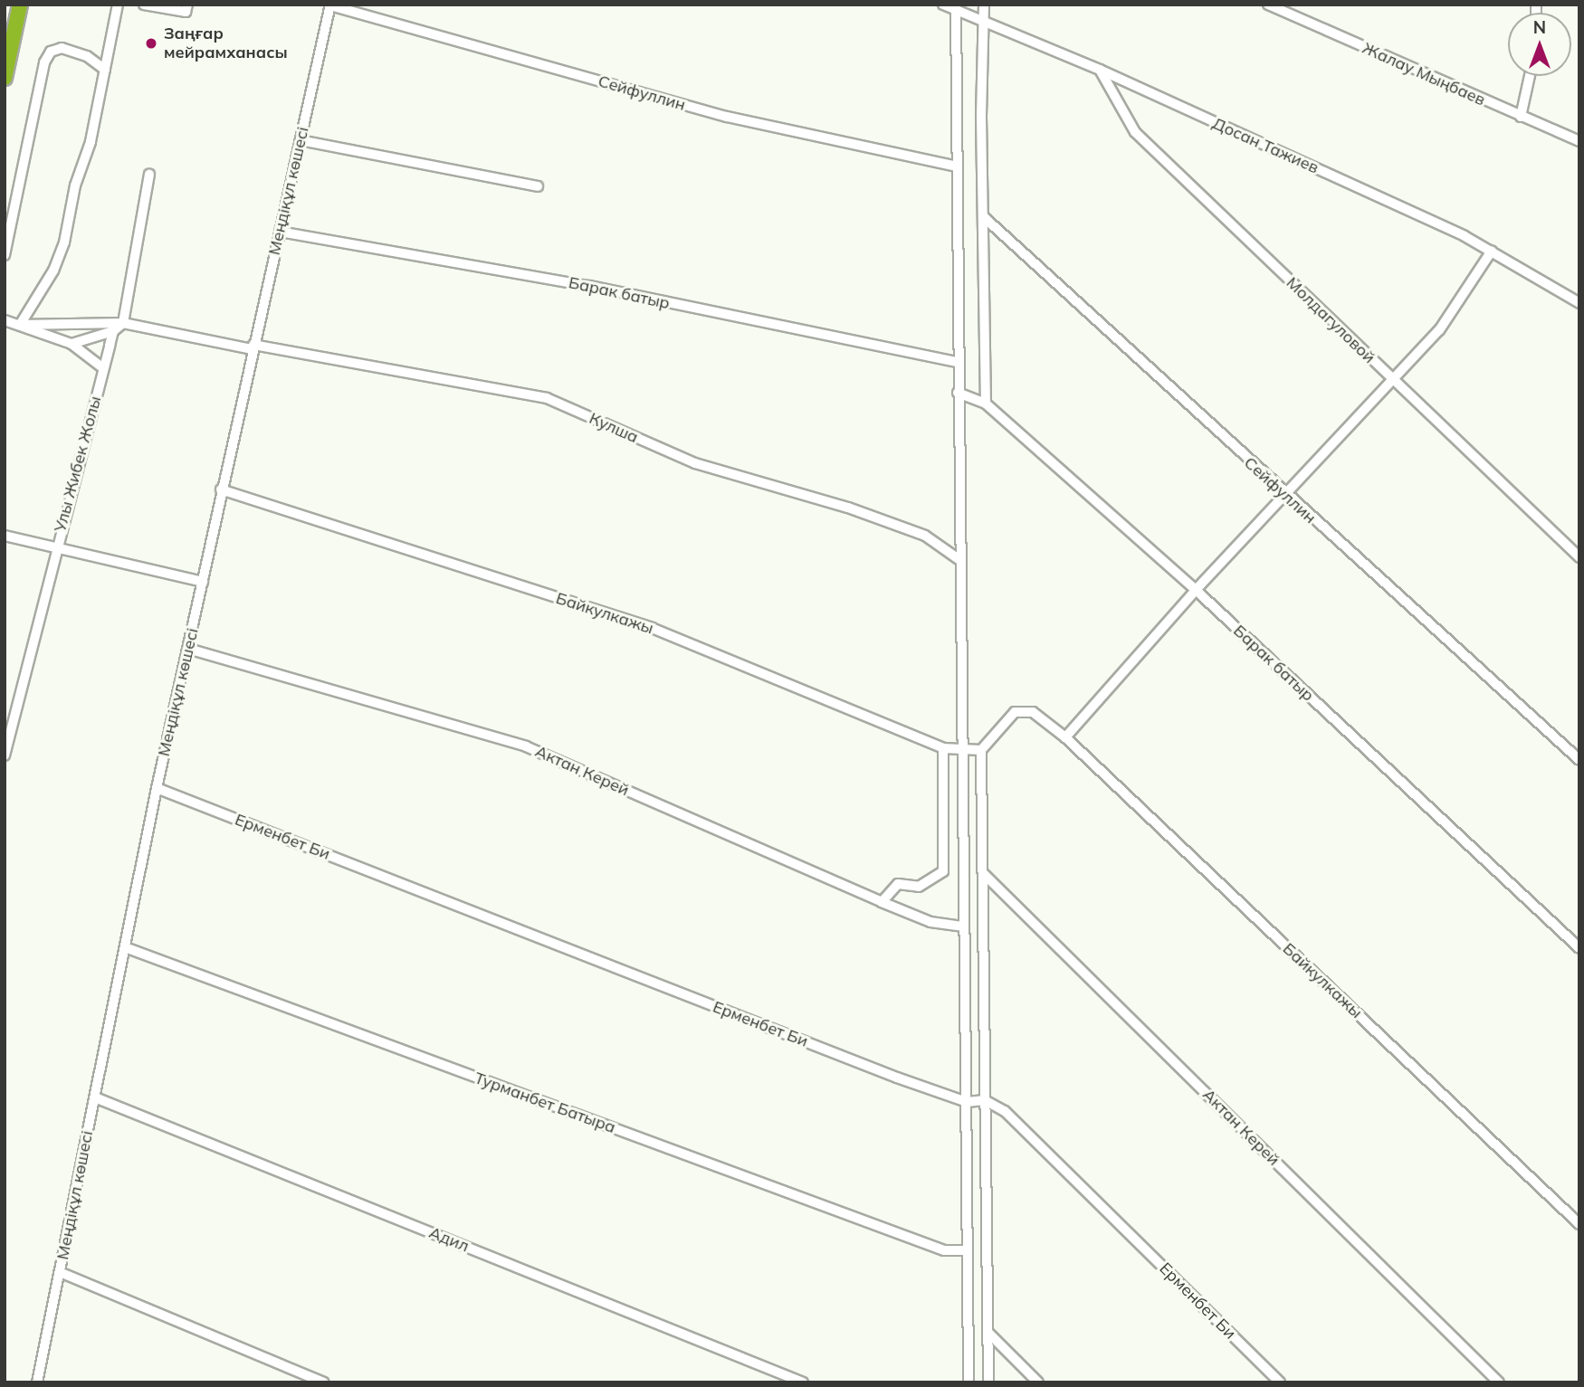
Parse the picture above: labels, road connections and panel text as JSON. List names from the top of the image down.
{
  "streets": {
    "street": [
      "Жалау Мыңбаев",
      "Сейфуллин",
      "Досан Тажиев",
      "Меңдіқұл көшесі",
      "Барак батыр",
      "Молдагуловой",
      "Кулша",
      "Улы Жибек Жолы",
      "Байкулкажы",
      "Актан Керей",
      "Ерменбет Би",
      "Турманбет Батыра",
      "Адил"
    ]
  },
  "crossings": [
    ["Сейфуллин", "Меңдіқұл көшесі"],
    ["Досан Тажиев", "Молдагуловой"],
    ["Меңдіқұл көшесі", "Барак батыр"],
    ["Меңдіқұл көшесі", "Кулша"],
    ["Меңдіқұл көшесі", "Байкулкажы"],
    ["Меңдіқұл көшесі", "Актан Керей"],
    ["Меңдіқұл көшесі", "Ерменбет Би"],
    ["Меңдіқұл көшесі", "Турманбет Батыра"],
    ["Меңдіқұл көшесі", "Адил"]
  ],
  "places": ["Заңғар мейрамханасы"],
  "north": "top"
}
